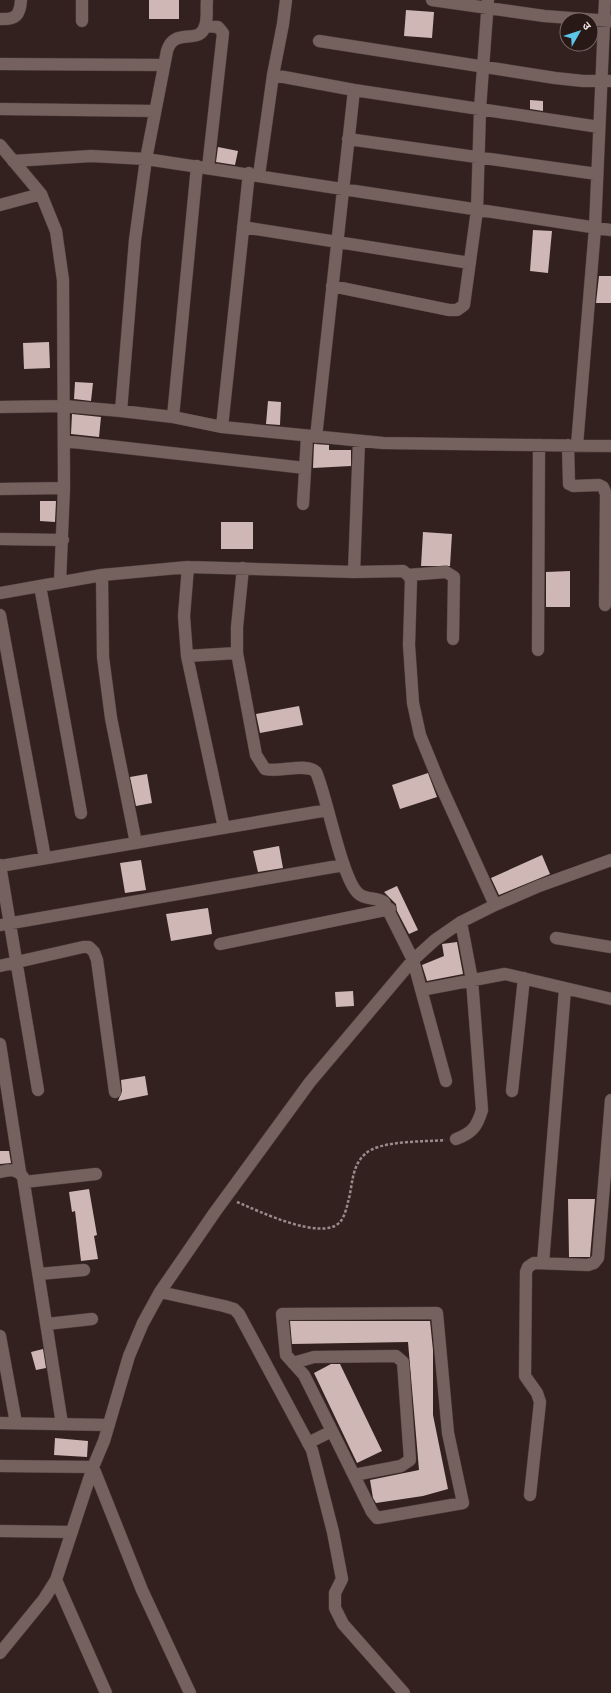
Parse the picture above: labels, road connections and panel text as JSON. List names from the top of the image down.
{
  "north": "top right"
}
